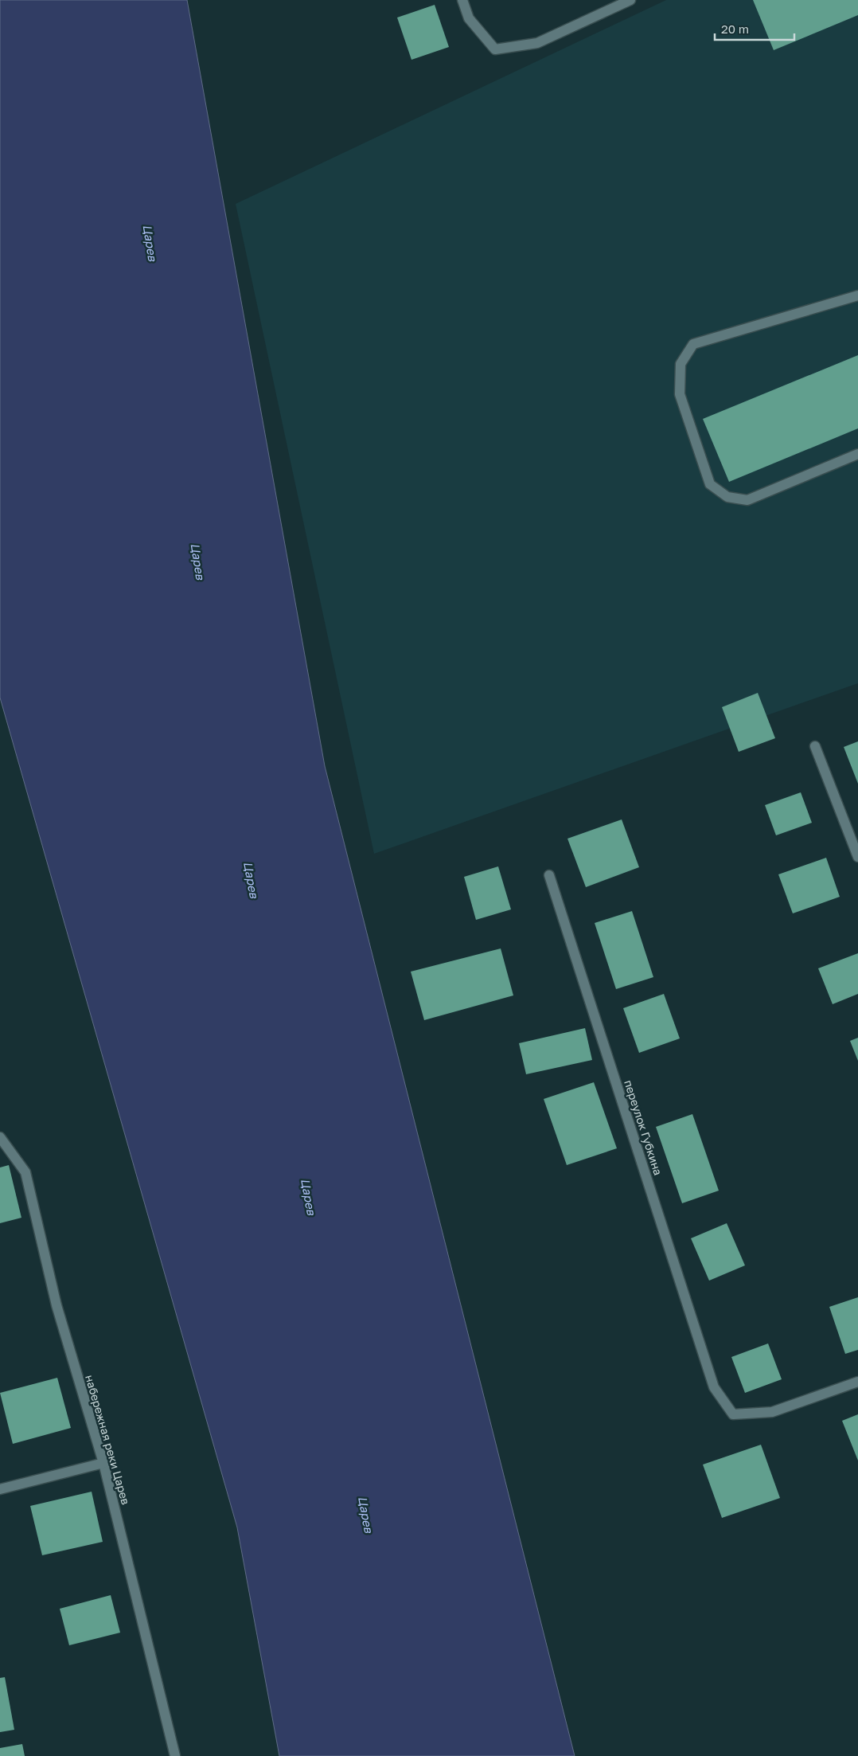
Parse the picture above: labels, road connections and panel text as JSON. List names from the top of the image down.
{
  "streets": {
    "street": ["переулок Губкина", "набережная реки Царев"]
  },
  "water": ["Царев"],
  "scale_bar": "20 m"
}
